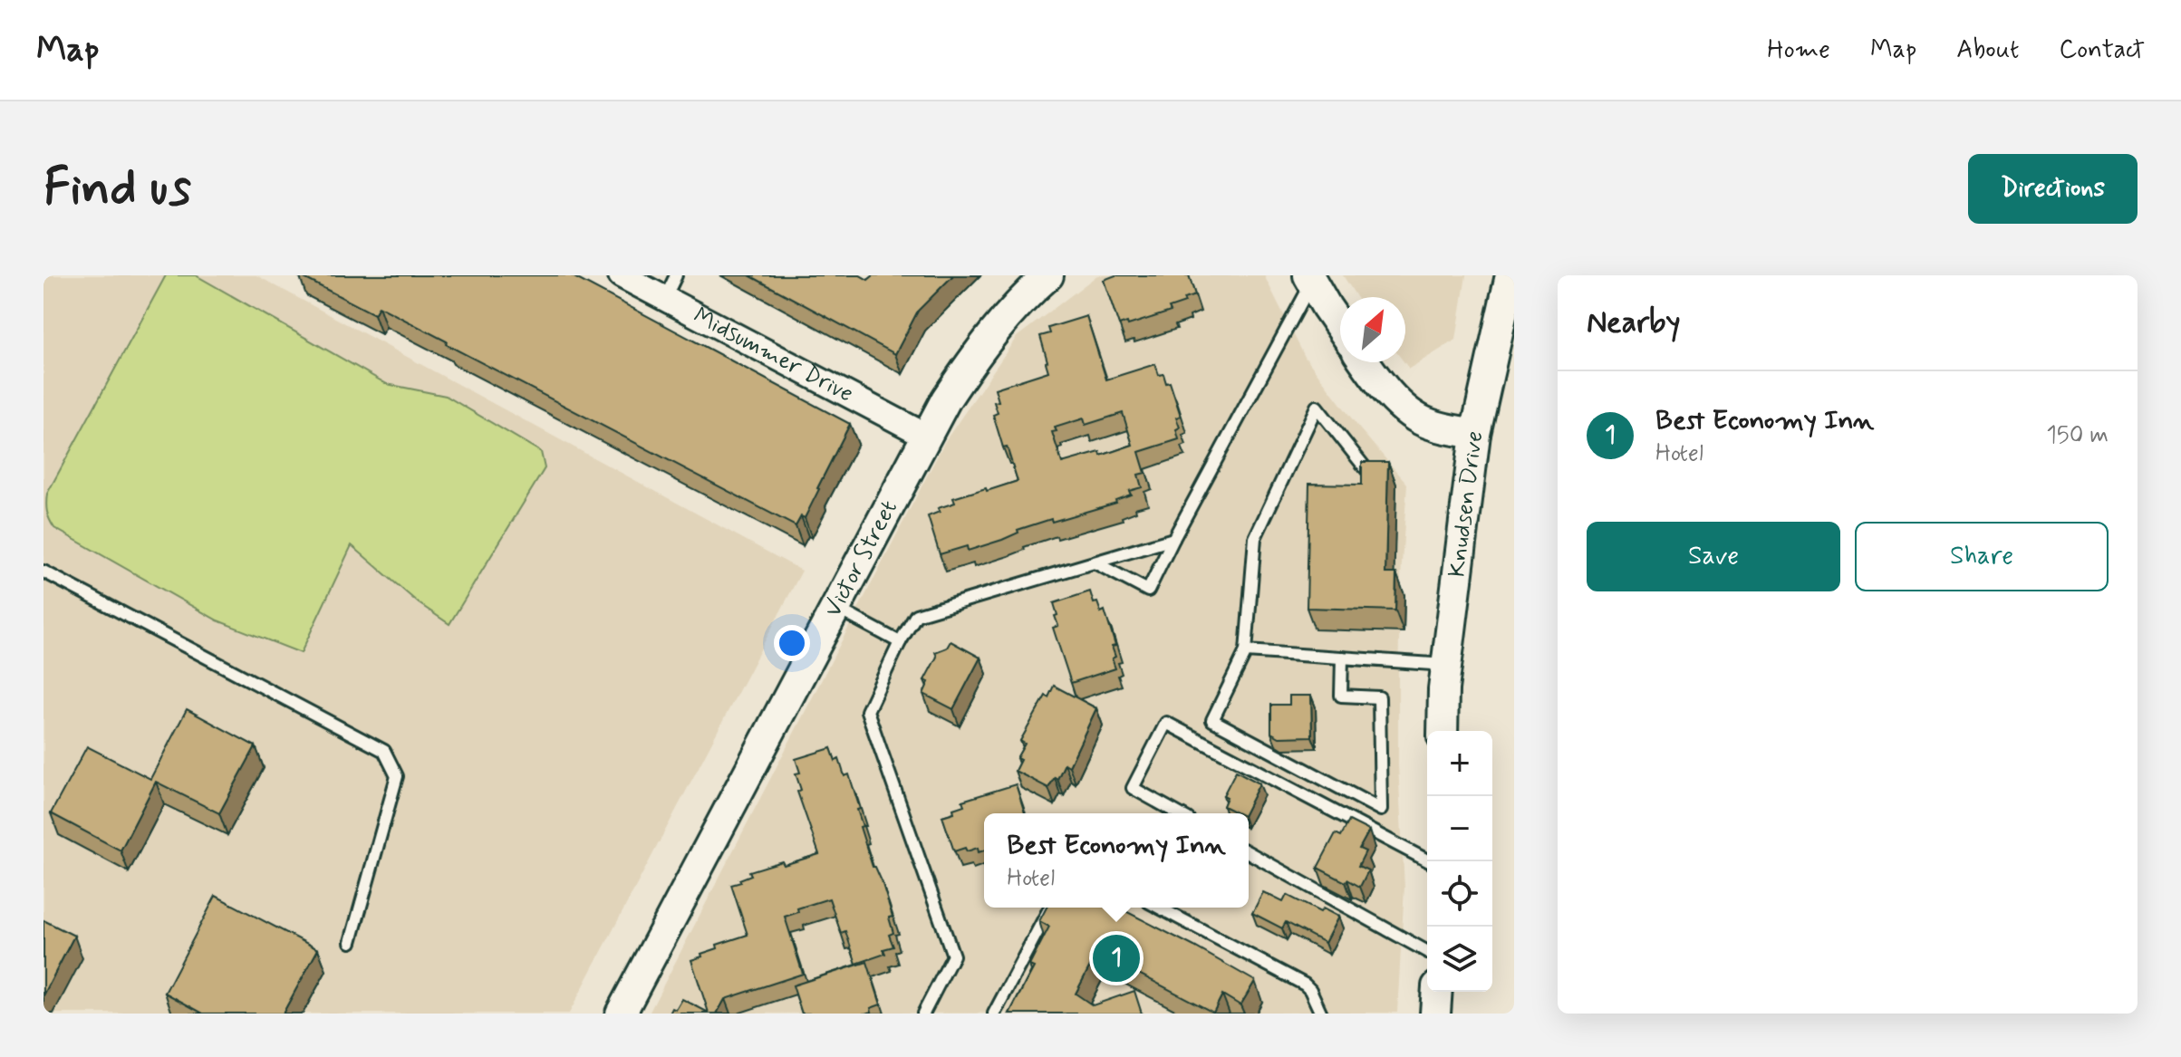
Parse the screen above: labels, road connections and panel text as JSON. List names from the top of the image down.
{
  "streets": {
    "street": ["Midsummer Drive", "Knudsen Drive", "Victor Street"]
  },
  "crossings": [
    ["Midsummer Drive", "Victor Street"]
  ],
  "north": "top right",
  "page": {
    "header": "Map",
    "nav": [
      "Home",
      "Map",
      "About",
      "Contact"
    ],
    "buttons": [
      "Directions",
      ["Save", "Share"]
    ],
    "title": "Find us",
    "heading": "Nearby",
    "list": [
      {
        "mark": "1",
        "name": "Best Economy Inn",
        "note": "Hotel",
        "value": "150 m"
      }
    ],
    "map_buttons": ["+", "−"],
    "popup": ["Best Economy Inn", "Hotel"],
    "pins": "1"
  }
}
